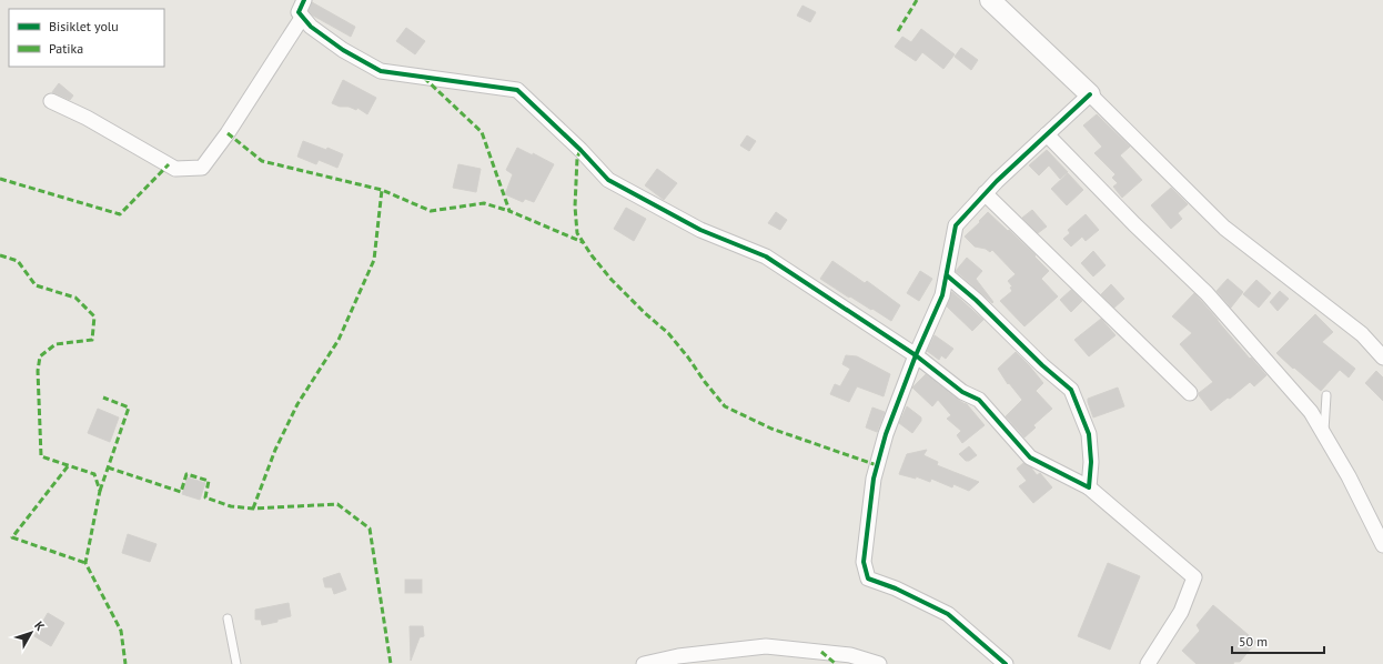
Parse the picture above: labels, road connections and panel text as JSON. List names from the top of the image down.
{
  "legend": ["Bisiklet yolu", "Patika"],
  "scale_bar": "50 m",
  "north": "top right"
}
